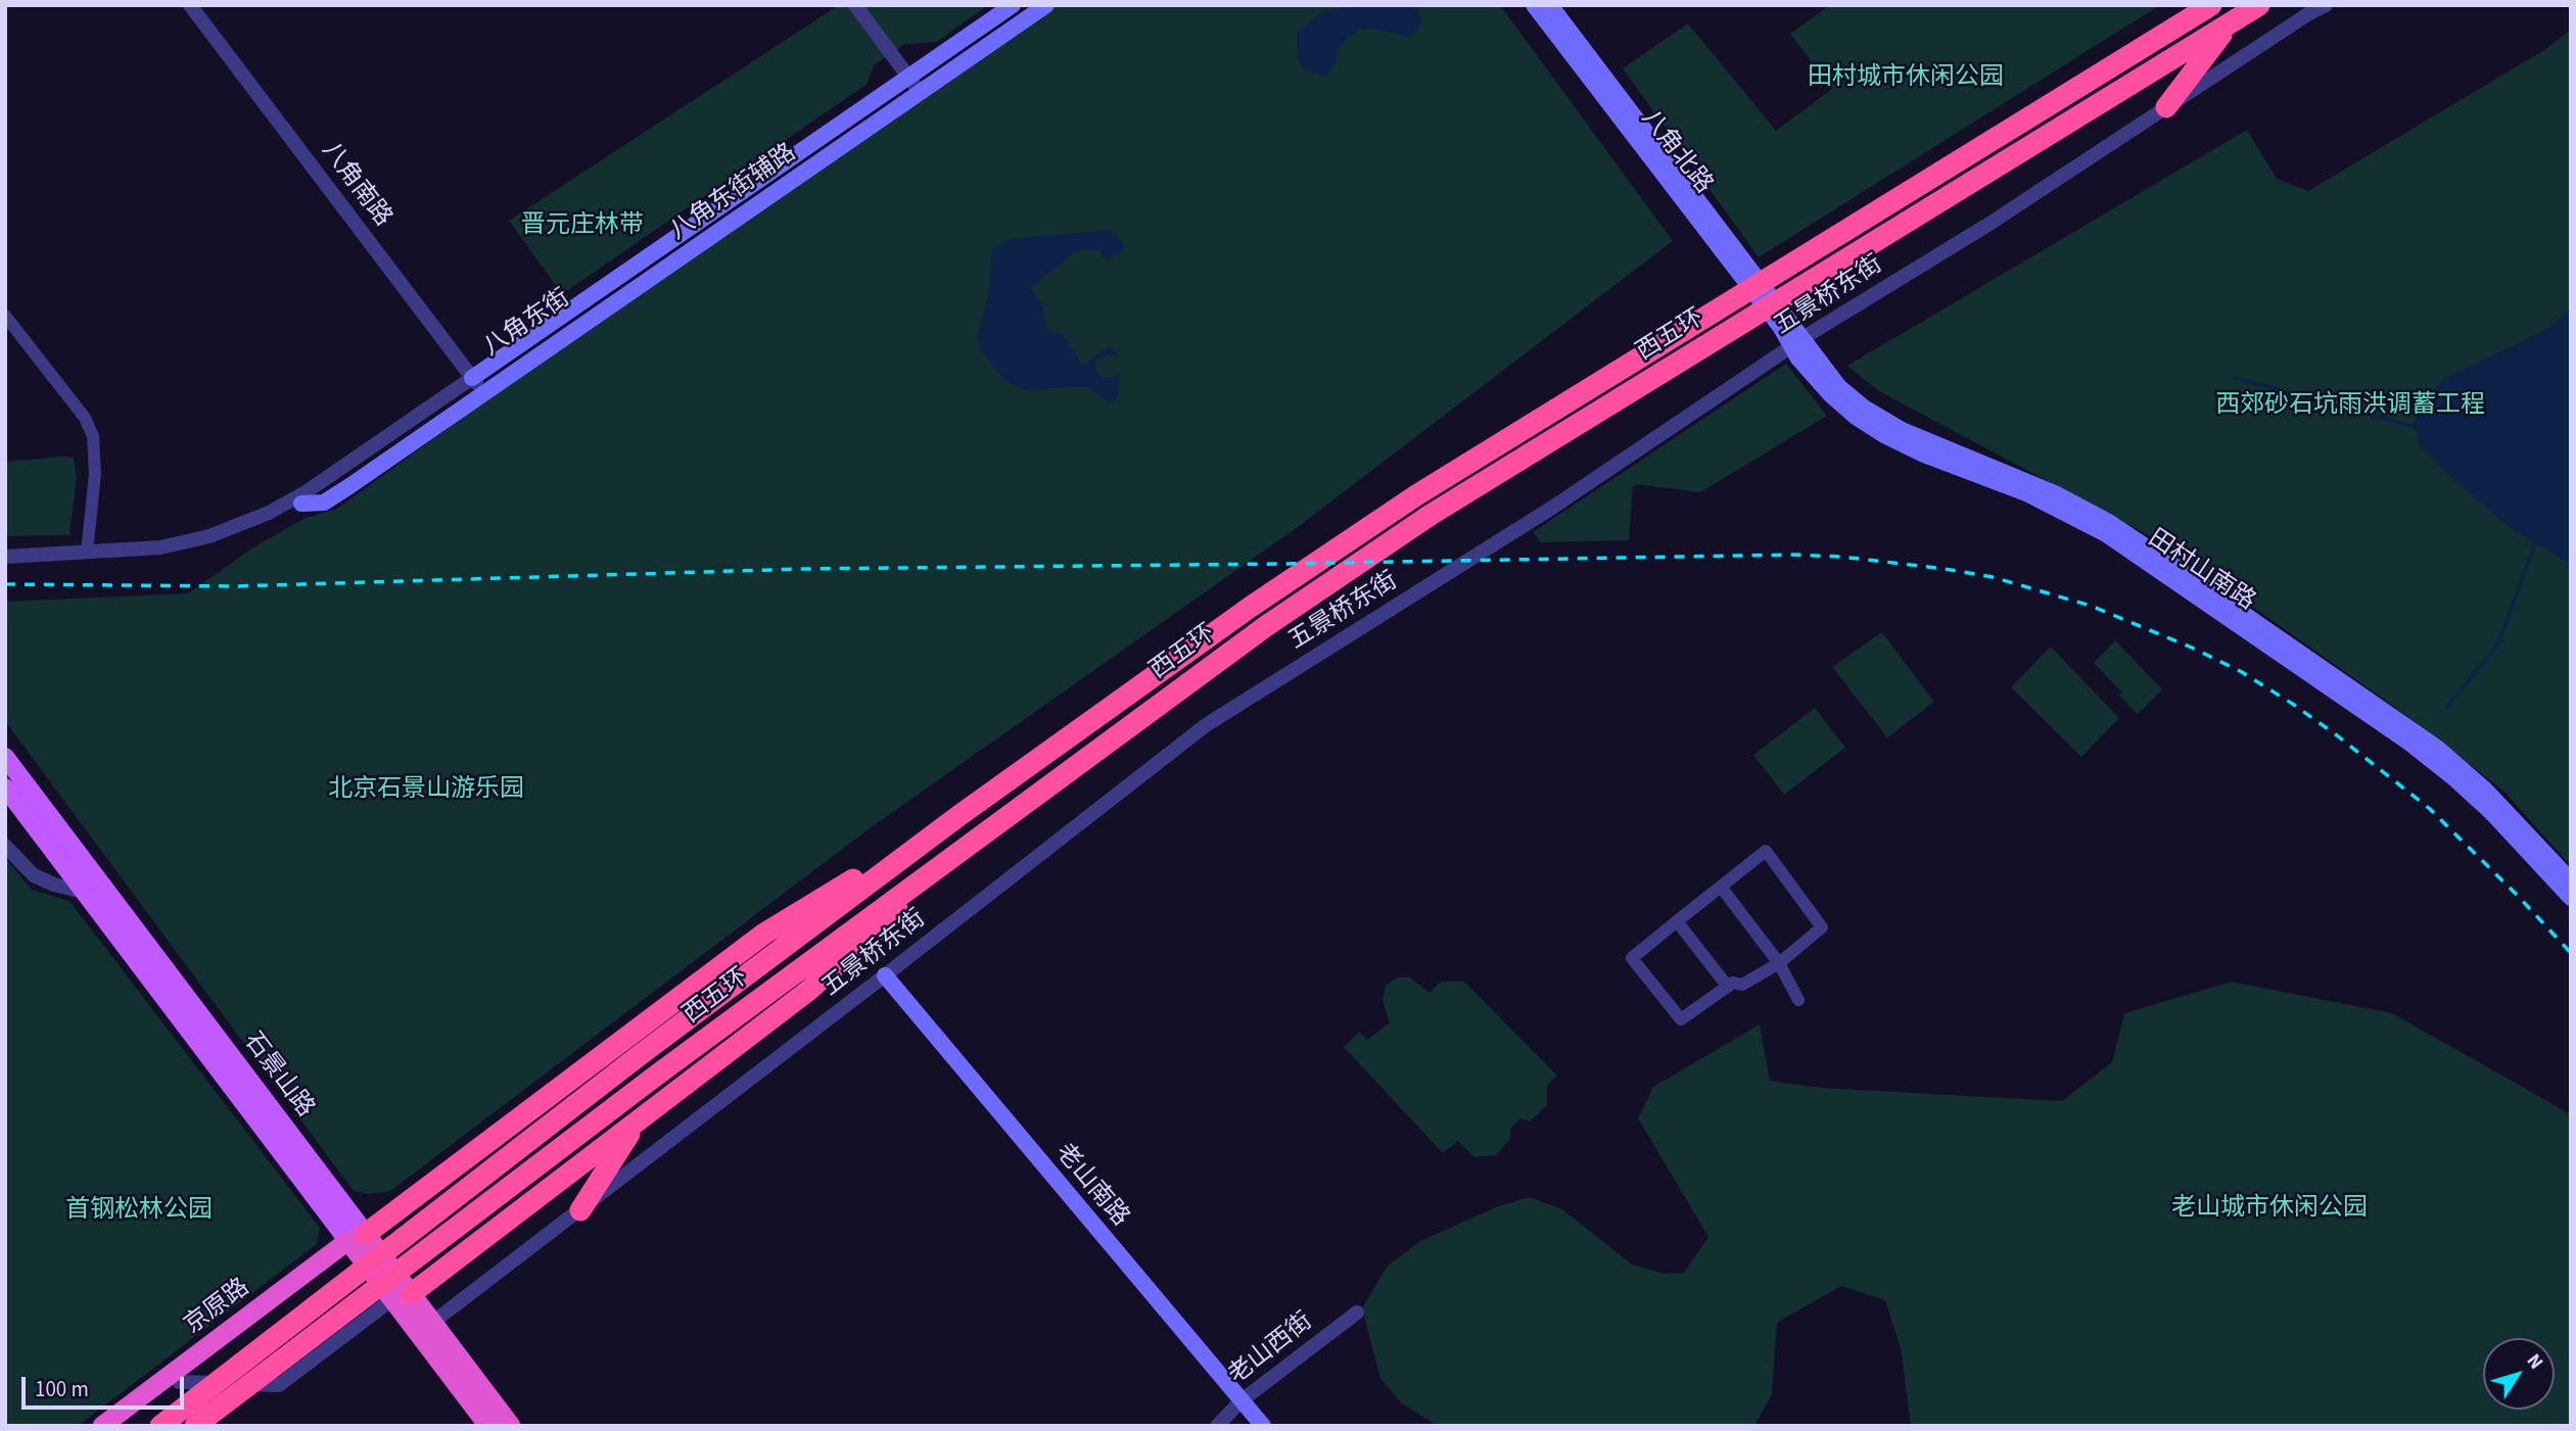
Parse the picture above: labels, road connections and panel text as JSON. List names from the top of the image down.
{
  "streets": {
    "highway": ["西五环", "石景山路", "京原路"],
    "main road": [
      "八角北路",
      "八角东街",
      "田村山南路",
      "老山南路"
    ],
    "street": ["八角南路", "五景桥东街", "老山西街"]
  },
  "crossings": [
    ["八角北路", "田村山南路"],
    ["八角南路", "八角东街"],
    ["五景桥东街", "田村山南路"],
    ["五景桥东街", "石景山路"],
    ["五景桥东街", "老山南路"],
    ["石景山路", "京原路"],
    ["老山南路", "老山西街"]
  ],
  "parks": [
    "田村城市休闲公园",
    "晋元庄林带",
    "西郊砂石坑雨洪调蓄工程",
    "北京石景山游乐园",
    "老山城市休闲公园",
    "首钢松林公园"
  ],
  "scale_bar": "100 m",
  "north": "top right"
}
